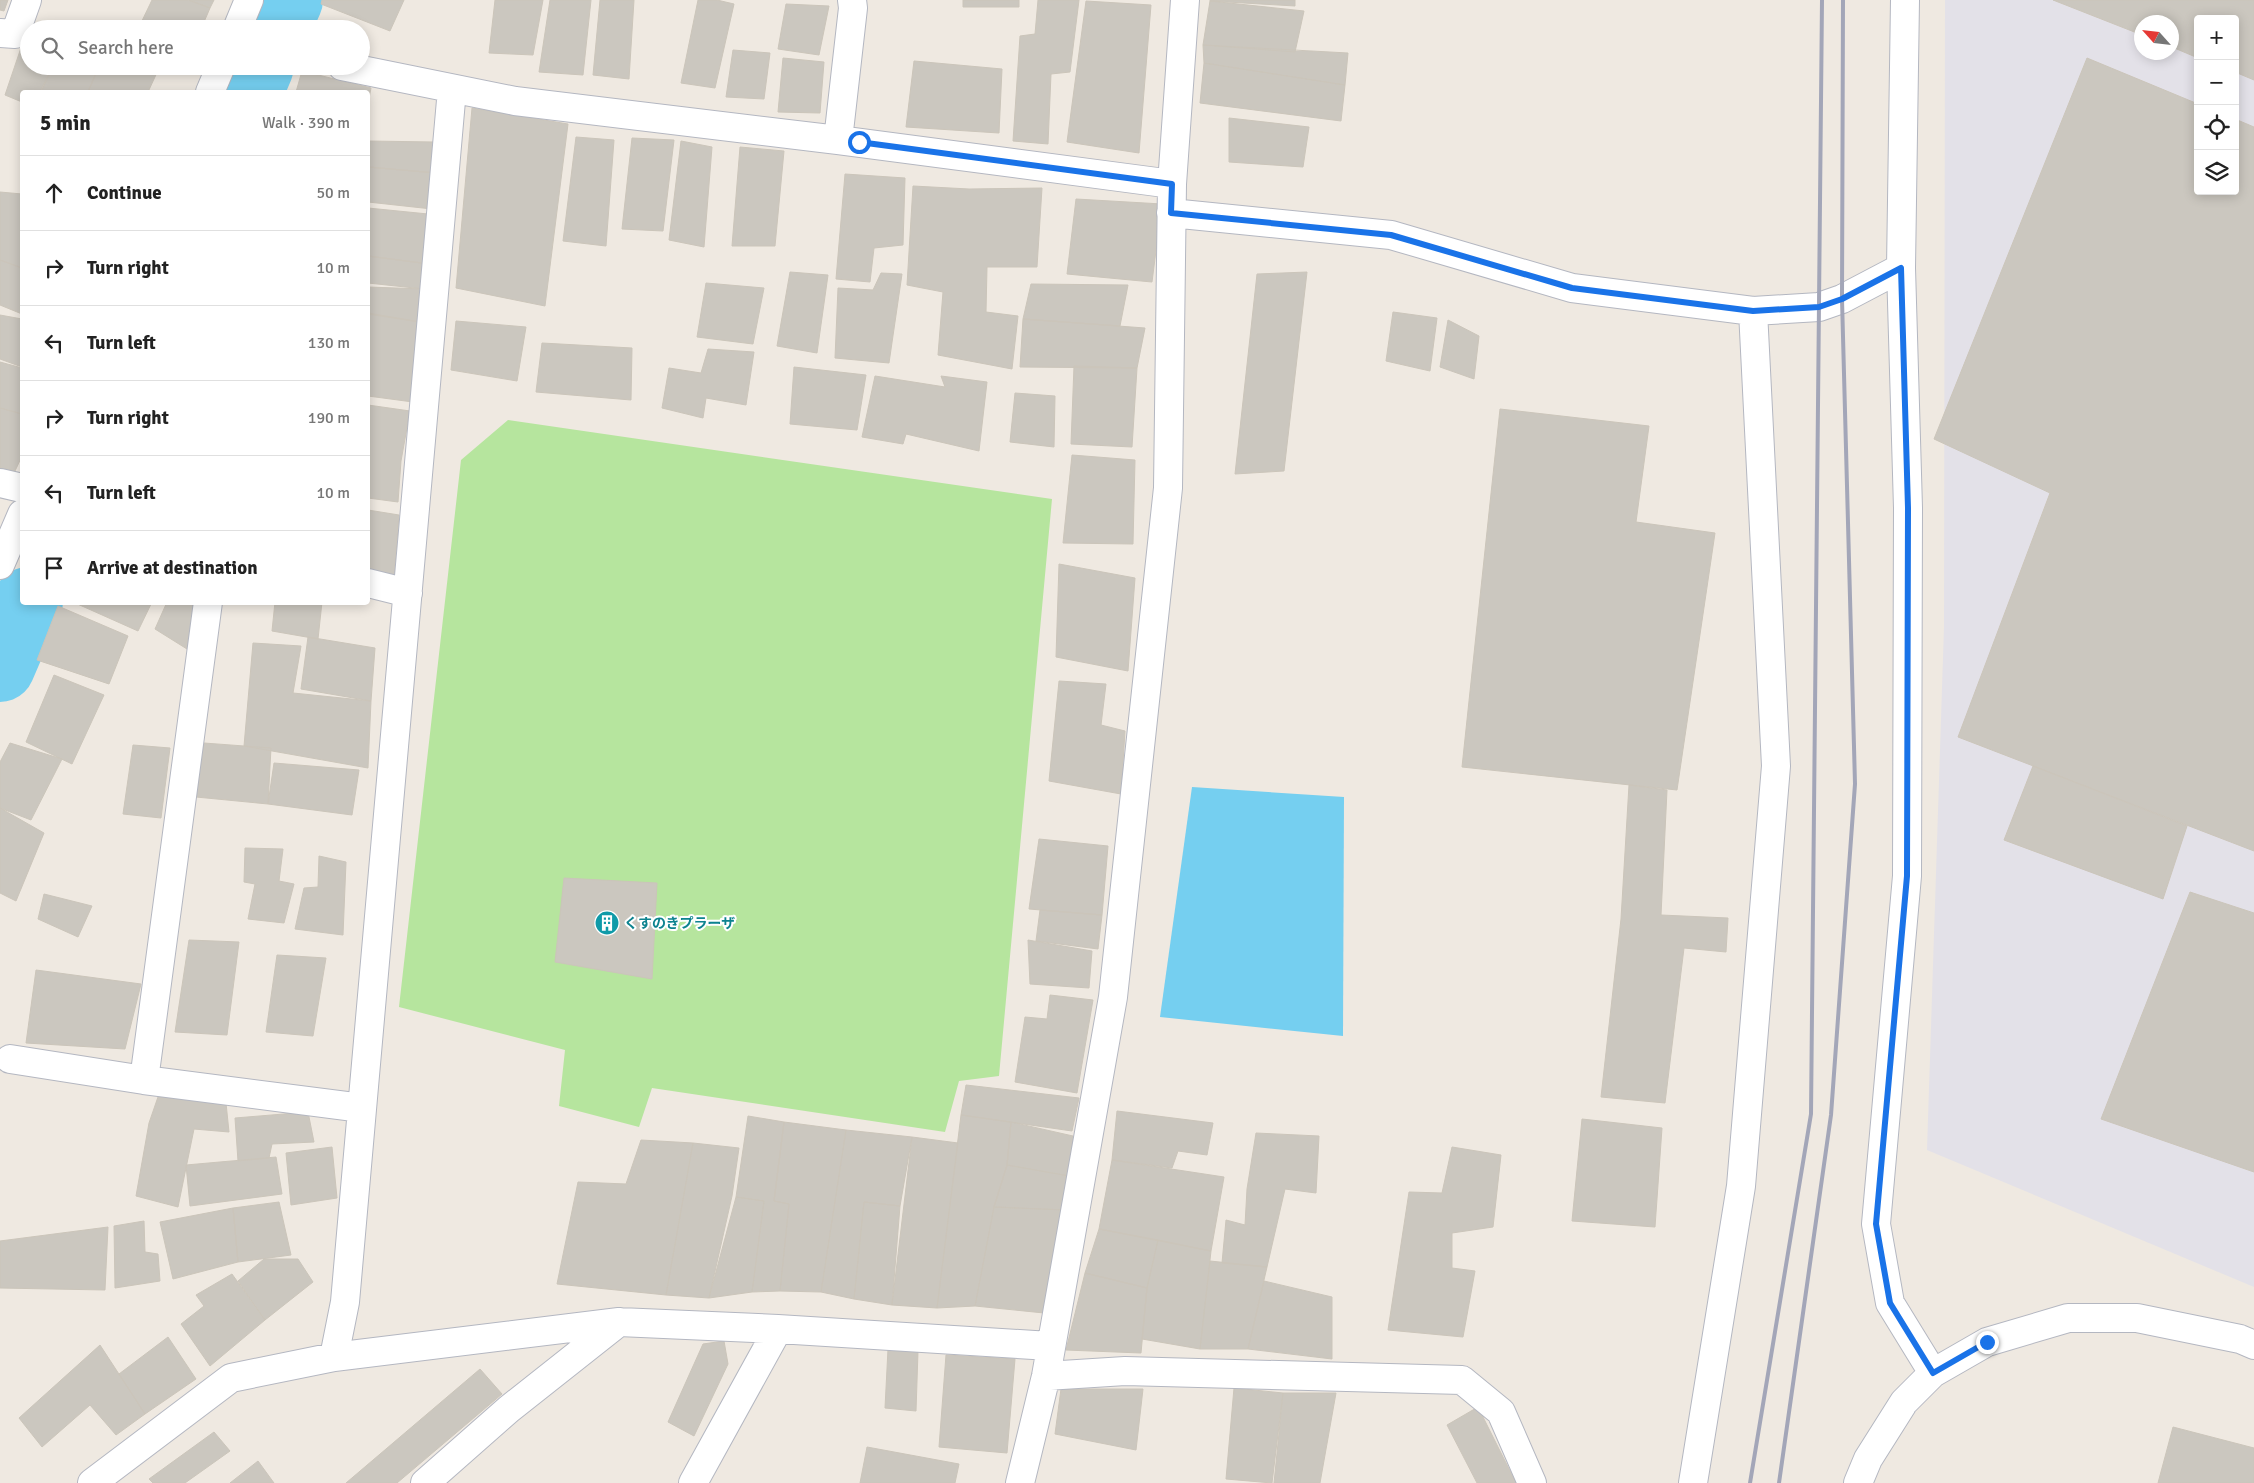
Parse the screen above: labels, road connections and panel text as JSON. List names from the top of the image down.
{
  "places": {
    "building": ["くすのきプラーザ"]
  },
  "north": "top left",
  "page": {
    "map_buttons": ["+", "−"],
    "search": "Search here",
    "heading": ["5 min", "Walk · 390 m"],
    "list": [
      ["Continue", "50 m"],
      ["Turn right", "10 m"],
      ["Turn left", "130 m"],
      ["Turn right", "190 m"],
      ["Turn left", "10 m"],
      "Arrive at destination"
    ]
  }
}
